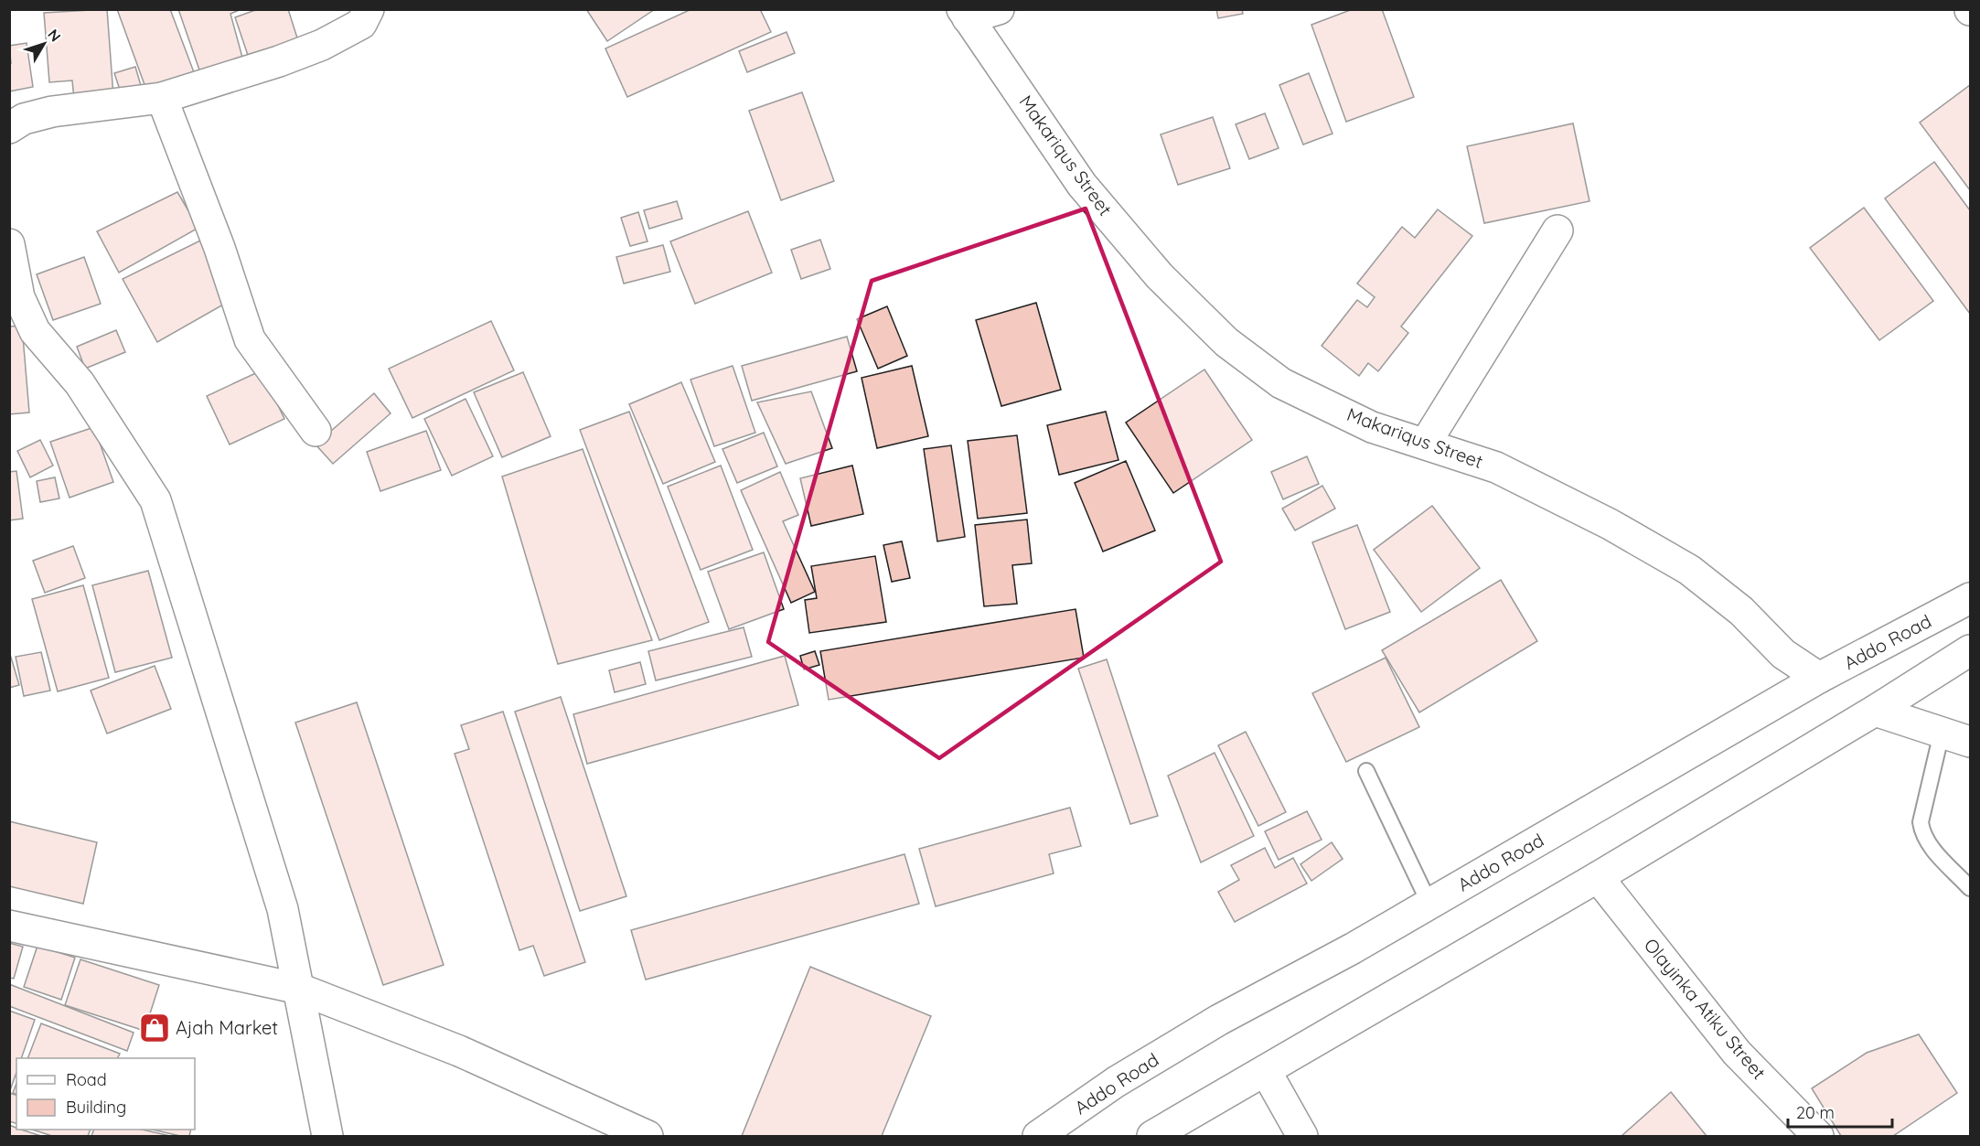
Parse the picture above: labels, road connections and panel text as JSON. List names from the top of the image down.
{
  "streets": {
    "street": ["Makariqus Street", "Addo Road", "Olayinka Atiku Street"]
  },
  "crossings": [
    ["Makariqus Street", "Addo Road"]
  ],
  "places": {
    "shop": ["Ajah Market"]
  },
  "legend": ["Road", "Building"],
  "scale_bar": "20 m",
  "north": "top right"
}
